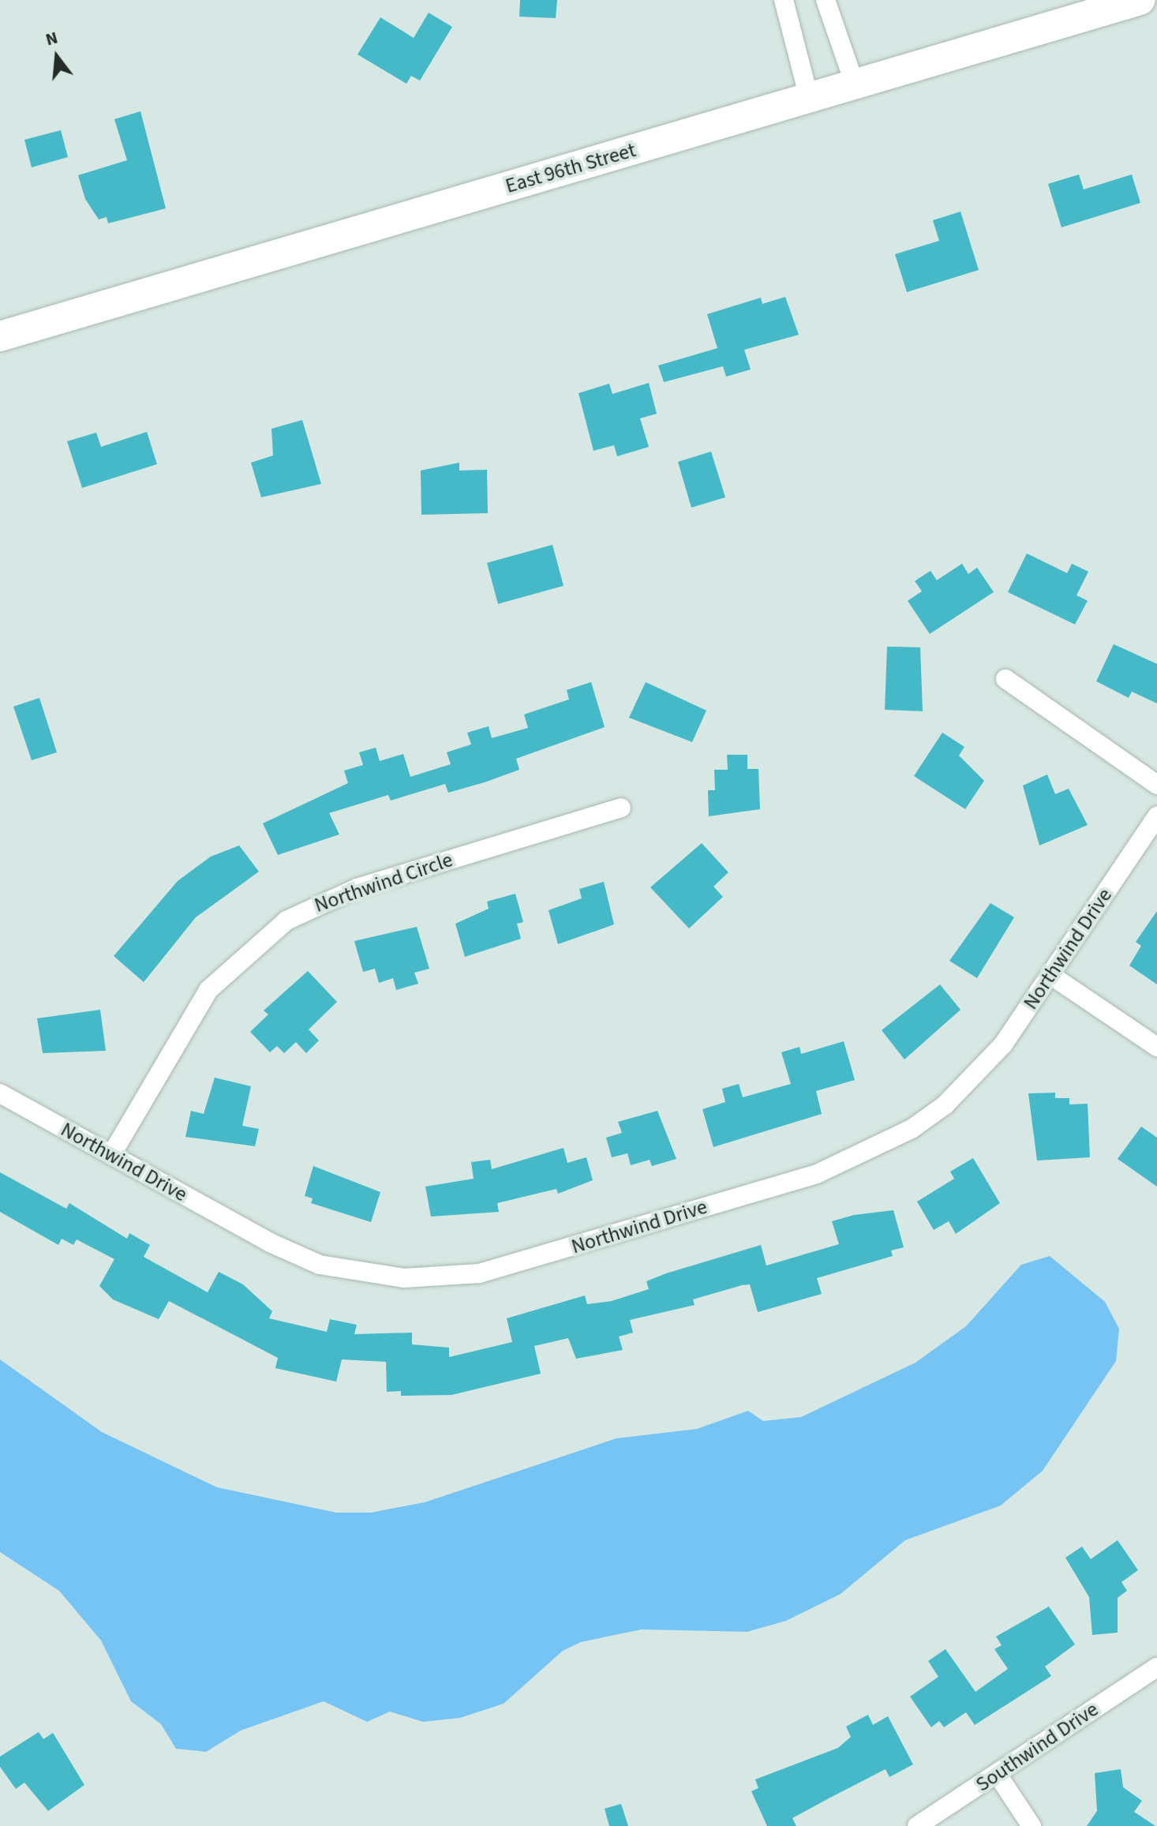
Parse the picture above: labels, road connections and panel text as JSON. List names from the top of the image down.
{
  "streets": {
    "main road": ["East 96th Street"],
    "street": ["Northwind Circle", "Northwind Drive", "Southwind Drive"]
  },
  "crossings": [
    ["Northwind Circle", "Northwind Drive"]
  ],
  "north": "top"
}
